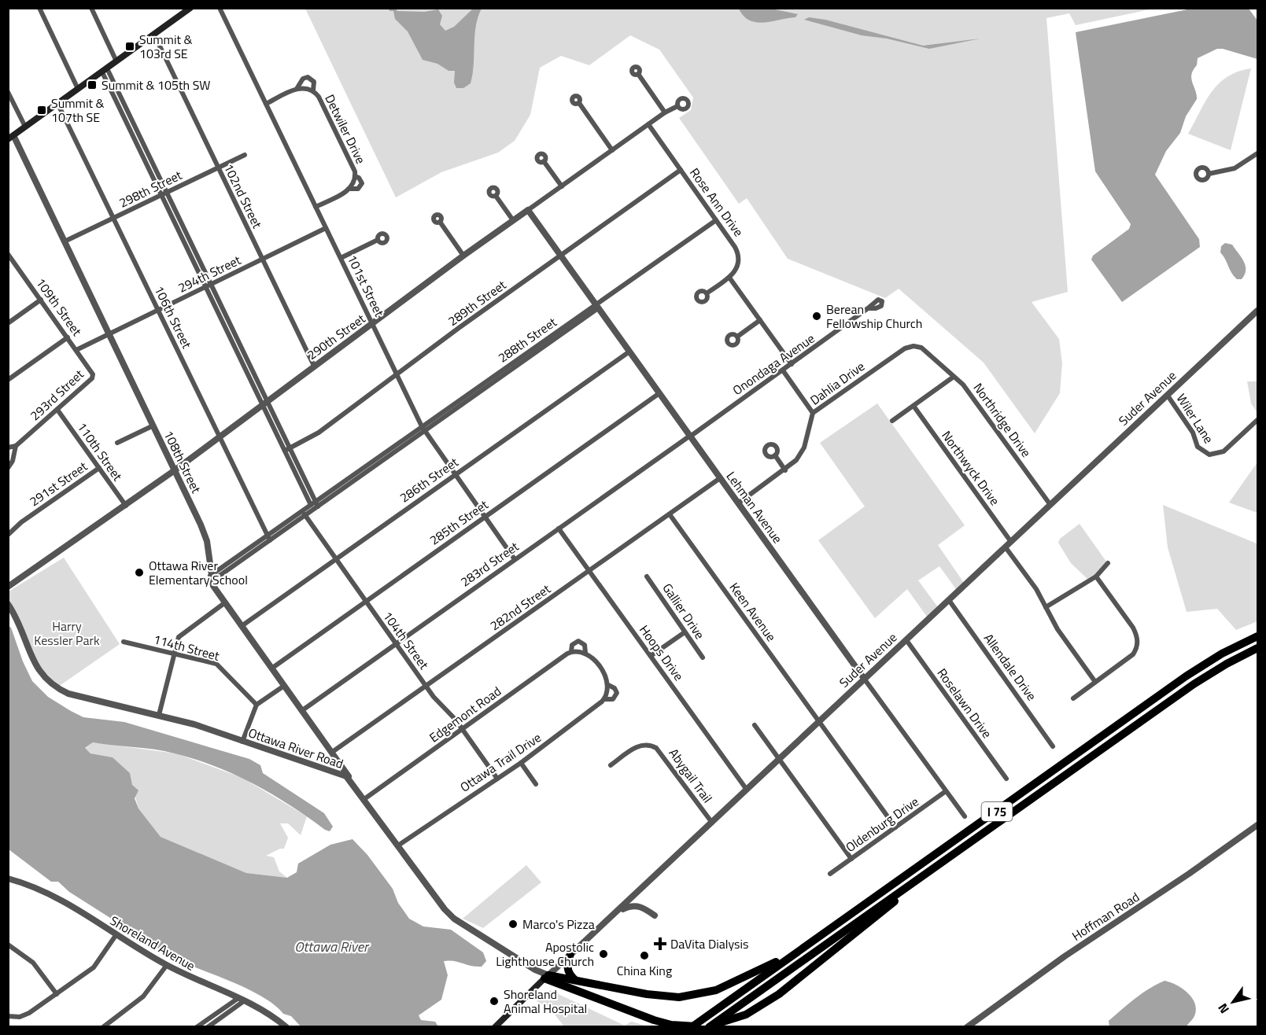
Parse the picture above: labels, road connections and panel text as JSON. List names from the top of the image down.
{
  "streets": {
    "highway": ["I 75"],
    "main road": ["Suder Avenue"],
    "street": [
      "Detwiler Drive",
      "298th Street",
      "102nd Street",
      "Rose Ann Drive",
      "294th Street",
      "101st Street",
      "289th Street",
      "109th Street",
      "106th Street",
      "290th Street",
      "288th Street",
      "Onondaga Avenue",
      "Dahlia Drive",
      "293rd Street",
      "Wiler Lane",
      "Northridge Drive",
      "110th Street",
      "108th Street",
      "Northwyck Drive",
      "286th Street",
      "291st Street",
      "Lehman Avenue",
      "285th Street",
      "283rd Street",
      "282nd Street",
      "Gallier Drive",
      "Keen Avenue",
      "104th Street",
      "114th Street",
      "Hoops Drive",
      "Allendale Drive",
      "Roselawn Drive",
      "Edgemont Road",
      "Ottawa River Road",
      "Ottawa Trail Drive",
      "Abygail Trail",
      "Oldenburg Drive",
      "Hoffman Road",
      "Shoreland Avenue"
    ]
  },
  "crossings": [
    ["298th Street", "102nd Street"],
    ["298th Street", "106th Street"],
    ["298th Street", "108th Street"],
    ["102nd Street", "294th Street"],
    ["102nd Street", "290th Street"],
    ["Rose Ann Drive", "289th Street"],
    ["Rose Ann Drive", "290th Street"],
    ["Rose Ann Drive", "288th Street"],
    ["294th Street", "101st Street"],
    ["294th Street", "109th Street"],
    ["294th Street", "106th Street"],
    ["294th Street", "108th Street"],
    ["101st Street", "289th Street"],
    ["101st Street", "290th Street"],
    ["101st Street", "288th Street"],
    ["101st Street", "286th Street"],
    ["101st Street", "285th Street"],
    ["101st Street", "283rd Street"],
    ["289th Street", "Lehman Avenue"],
    ["109th Street", "293rd Street"],
    ["106th Street", "290th Street"],
    ["106th Street", "288th Street"],
    ["290th Street", "110th Street"],
    ["290th Street", "108th Street"],
    ["290th Street", "Lehman Avenue"],
    ["288th Street", "108th Street"],
    ["288th Street", "Lehman Avenue"],
    ["288th Street", "104th Street"],
    ["Onondaga Avenue", "Lehman Avenue"],
    ["Onondaga Avenue", "283rd Street"],
    ["Dahlia Drive", "Northridge Drive"],
    ["Dahlia Drive", "Lehman Avenue"],
    ["293rd Street", "110th Street"],
    ["Suder Avenue", "Wiler Lane"],
    ["Suder Avenue", "Northridge Drive"],
    ["Suder Avenue", "Northwyck Drive"],
    ["Suder Avenue", "Lehman Avenue"],
    ["Suder Avenue", "Keen Avenue"],
    ["Suder Avenue", "Hoops Drive"],
    ["Suder Avenue", "Allendale Drive"],
    ["Suder Avenue", "Roselawn Drive"],
    ["Suder Avenue", "Ottawa River Road"],
    ["Suder Avenue", "Abygail Trail"],
    ["110th Street", "291st Street"],
    ["108th Street", "286th Street"],
    ["108th Street", "285th Street"],
    ["108th Street", "283rd Street"],
    ["108th Street", "282nd Street"],
    ["108th Street", "Ottawa River Road"],
    ["286th Street", "Lehman Avenue"],
    ["286th Street", "104th Street"],
    ["Lehman Avenue", "285th Street"],
    ["Lehman Avenue", "283rd Street"],
    ["Lehman Avenue", "282nd Street"],
    ["Lehman Avenue", "Oldenburg Drive"],
    ["285th Street", "104th Street"],
    ["283rd Street", "104th Street"],
    ["283rd Street", "Hoops Drive"],
    ["282nd Street", "Keen Avenue"],
    ["282nd Street", "104th Street"],
    ["282nd Street", "Hoops Drive"],
    ["Keen Avenue", "Oldenburg Drive"],
    ["104th Street", "Edgemont Road"],
    ["104th Street", "Ottawa Trail Drive"],
    ["Edgemont Road", "Ottawa River Road"],
    ["Ottawa River Road", "Ottawa Trail Drive"]
  ],
  "water": ["Ottawa River"],
  "parks": ["Harry Kessler Park"],
  "places": {
    "transit": ["Summit & 103rd SE", "Summit & 105th SW", "Summit & 107th SE"],
    "other": [
      "Berean Fellowship Church",
      "Ottawa River Elementary School",
      "Marco's Pizza",
      "Apostolic Lighthouse Church",
      "China King",
      "Shoreland Animal Hospital"
    ],
    "health": ["DaVita Dialysis"]
  },
  "north": "bottom left"
}
